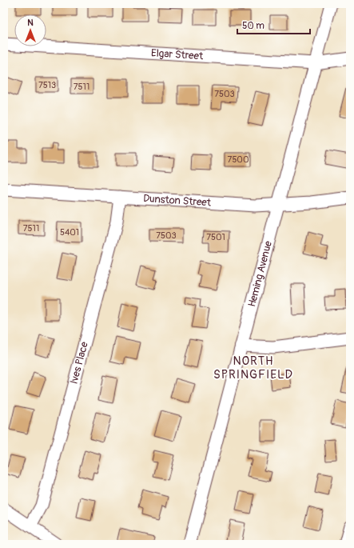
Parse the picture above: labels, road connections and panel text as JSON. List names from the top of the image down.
{
  "streets": {
    "street": [
      "Elgar Street",
      "Dunston Street",
      "Heming Avenue",
      "Ives Place"
    ]
  },
  "crossings": [
    ["Elgar Street", "Heming Avenue"],
    ["Dunston Street", "Heming Avenue"],
    ["Dunston Street", "Ives Place"]
  ],
  "districts": ["NORTH SPRINGFIELD"],
  "house_numbers": [
    "7513",
    "7511",
    "7503",
    "7500",
    "7511",
    "5401",
    "7503",
    "7501"
  ],
  "scale_bar": "50 m",
  "north": "top"
}
